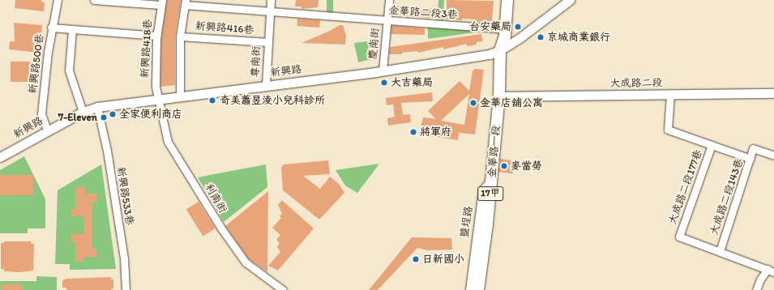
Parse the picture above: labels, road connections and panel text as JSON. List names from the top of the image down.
{
  "streets": {
    "main road": ["金華路一段", "17甲"],
    "street": [
      "金華路二段3巷",
      "新興路416巷",
      "慶南街",
      "新興路418巷",
      "尊南街",
      "新興路500巷",
      "新興路",
      "大成路二段",
      "大成路二段177巷",
      "新興路533巷",
      "大成路二段143巷",
      "利南街",
      "鹽埕路"
    ]
  },
  "crossings": [
    ["金華路二段3巷", "新興路416巷"],
    ["金華路二段3巷", "慶南街"],
    ["金華路二段3巷", "尊南街"],
    ["金華路二段3巷", "17甲"],
    ["新興路416巷", "尊南街"],
    ["新興路416巷", "新興路"],
    ["慶南街", "新興路"],
    ["新興路418巷", "新興路"],
    ["新興路418巷", "利南街"],
    ["尊南街", "新興路"],
    ["新興路500巷", "新興路"],
    ["新興路", "金華路一段"],
    ["新興路", "17甲"],
    ["新興路", "新興路533巷"],
    ["新興路", "利南街"],
    ["大成路二段", "金華路一段"],
    ["大成路二段", "大成路二段177巷"],
    ["金華路一段", "17甲"],
    ["金華路一段", "鹽埕路"],
    ["大成路二段177巷", "大成路二段143巷"]
  ],
  "places": [
    "台安藥局",
    "京城商業銀行",
    "大吉藥局",
    "奇美蕭昱淩小兒科診所",
    "金華店舖公寓",
    "全家便利商店",
    "7-Eleven",
    "將軍府",
    "麥當勞",
    "日新國小"
  ]
}
